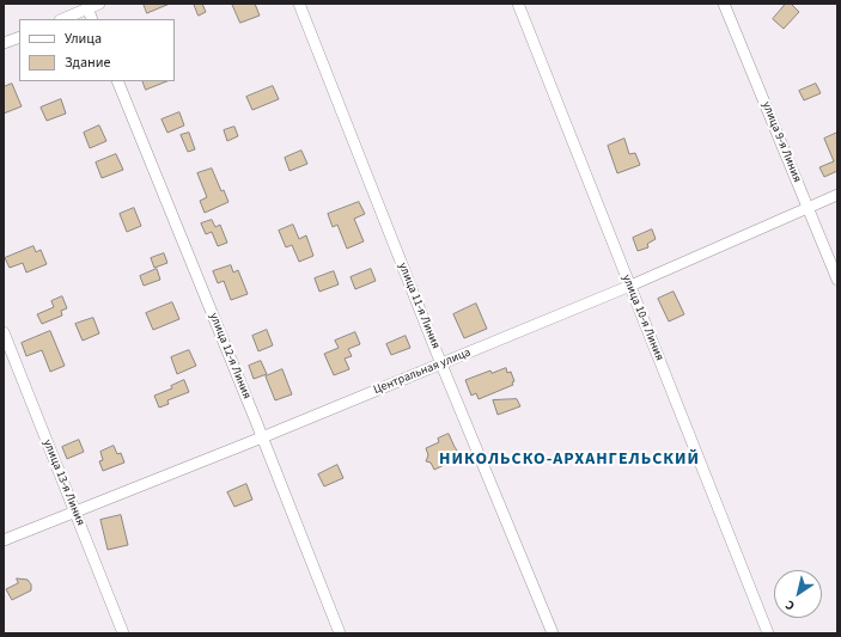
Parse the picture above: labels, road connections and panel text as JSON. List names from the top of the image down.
{
  "streets": {
    "street": [
      "улица 9-я Линия",
      "улица 11-я Линия",
      "улица 10-я Линия",
      "улица 12-я Линия",
      "Центральная улица",
      "улица 13-я Линия"
    ]
  },
  "crossings": [
    ["улица 9-я Линия", "Центральная улица"],
    ["улица 11-я Линия", "Центральная улица"],
    ["улица 10-я Линия", "Центральная улица"],
    ["улица 12-я Линия", "Центральная улица"],
    ["Центральная улица", "улица 13-я Линия"]
  ],
  "districts": ["НИКОЛЬСКО-АРХАНГЕЛЬСКИЙ"],
  "legend": ["Улица", "Здание"],
  "north": "bottom left"
}
